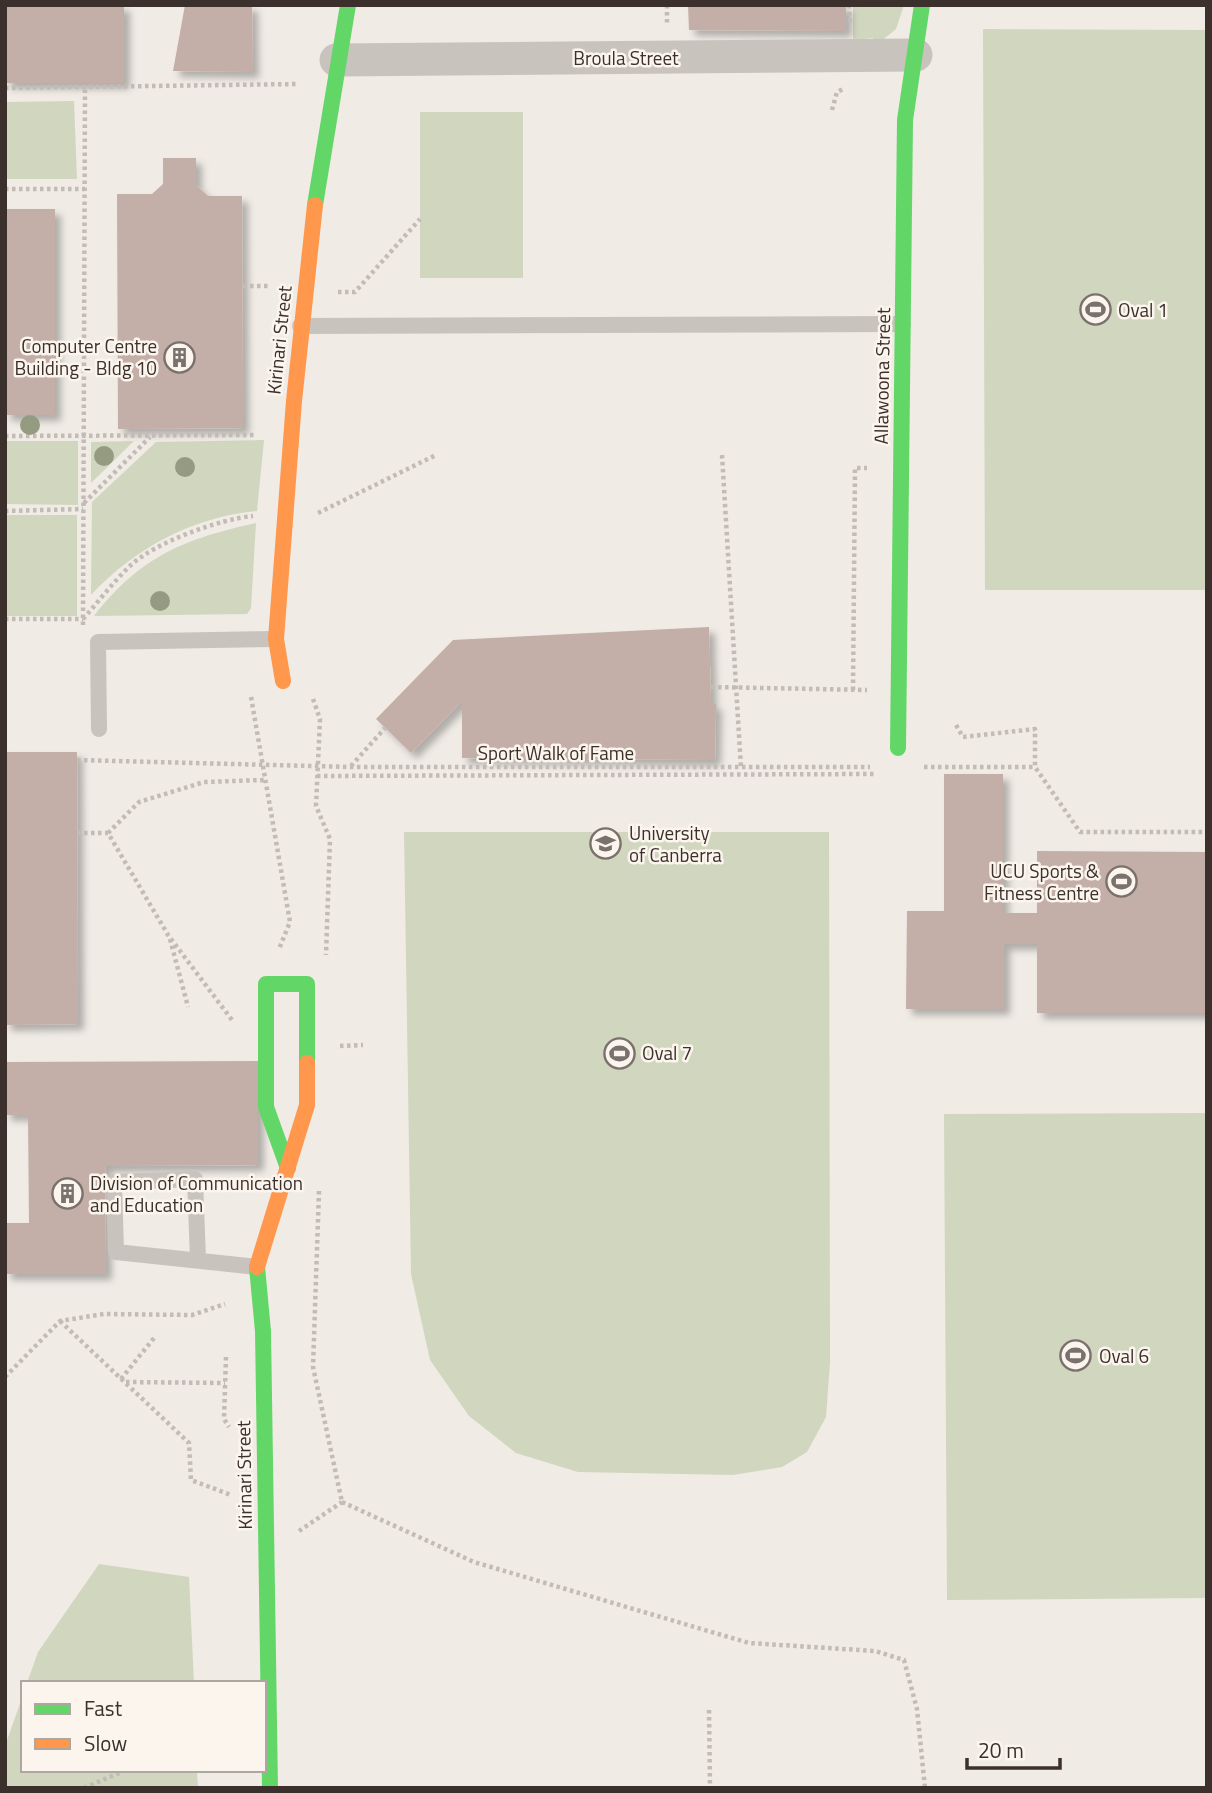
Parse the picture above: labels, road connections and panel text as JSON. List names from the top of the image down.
{
  "streets": {
    "street": ["Broula Street", "Kirinari Street", "Allawoona Street"],
    "path": ["Sport Walk of Fame"]
  },
  "crossings": [
    ["Broula Street", "Kirinari Street"],
    ["Broula Street", "Allawoona Street"]
  ],
  "places": {
    "sports": [
      "Oval 1",
      "UCU Sports & Fitness Centre",
      "Oval 7",
      "Oval 6"
    ],
    "building": ["Computer Centre Building - Bldg 10", "Division of Communication and Education"],
    "school or university": ["University of Canberra"]
  },
  "legend": ["Fast", "Slow"],
  "scale_bar": "20 m"
}
